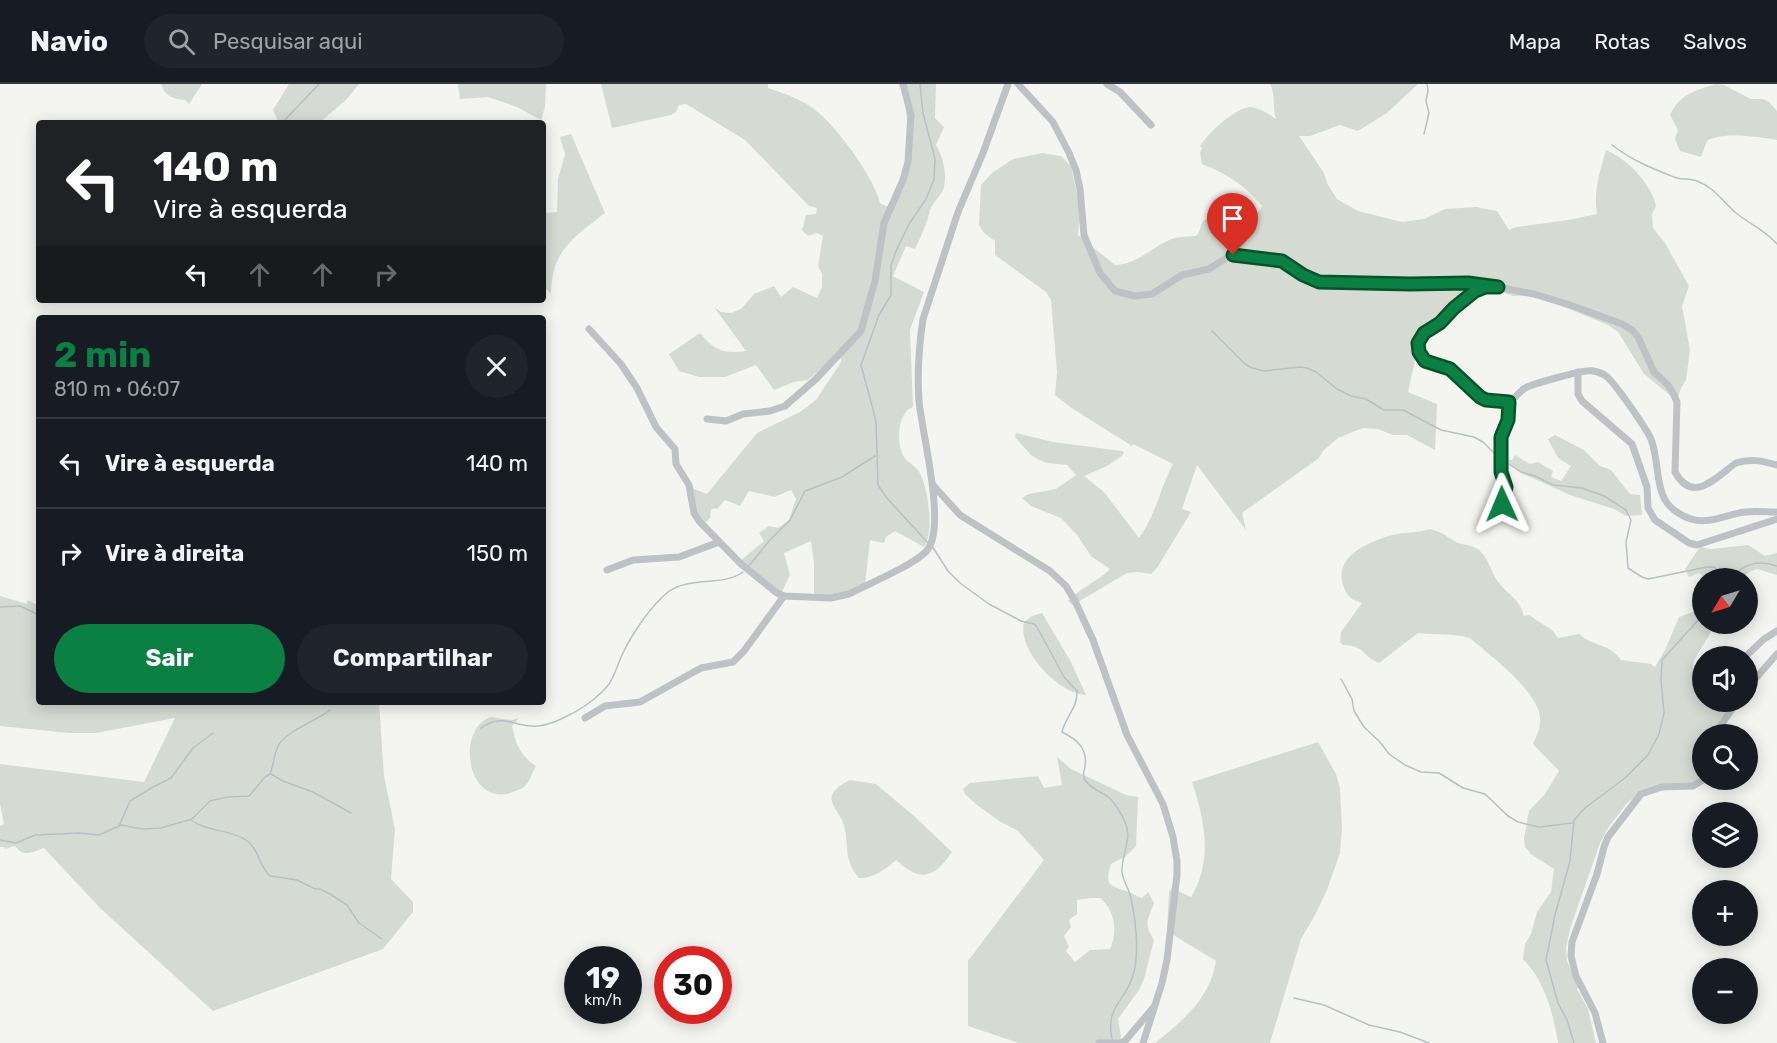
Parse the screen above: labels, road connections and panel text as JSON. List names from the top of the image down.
{
  "north": "bottom left",
  "page": {
    "header": "Navio",
    "search": "Pesquisar aqui",
    "nav": ["Mapa", "Rotas", "Salvos"],
    "turn": ["140 m", "Vire à esquerda"],
    "heading": ["2 min", "810 m · 06:07"],
    "list": [
      {
        "name": "Vire à esquerda",
        "value": "140 m"
      },
      {
        "name": "Vire à direita",
        "value": "150 m"
      }
    ],
    "map_buttons": ["+", "−"],
    "buttons": ["Sair", "Compartilhar"],
    "speed": "19 km/h",
    "limit": "30"
  }
}
